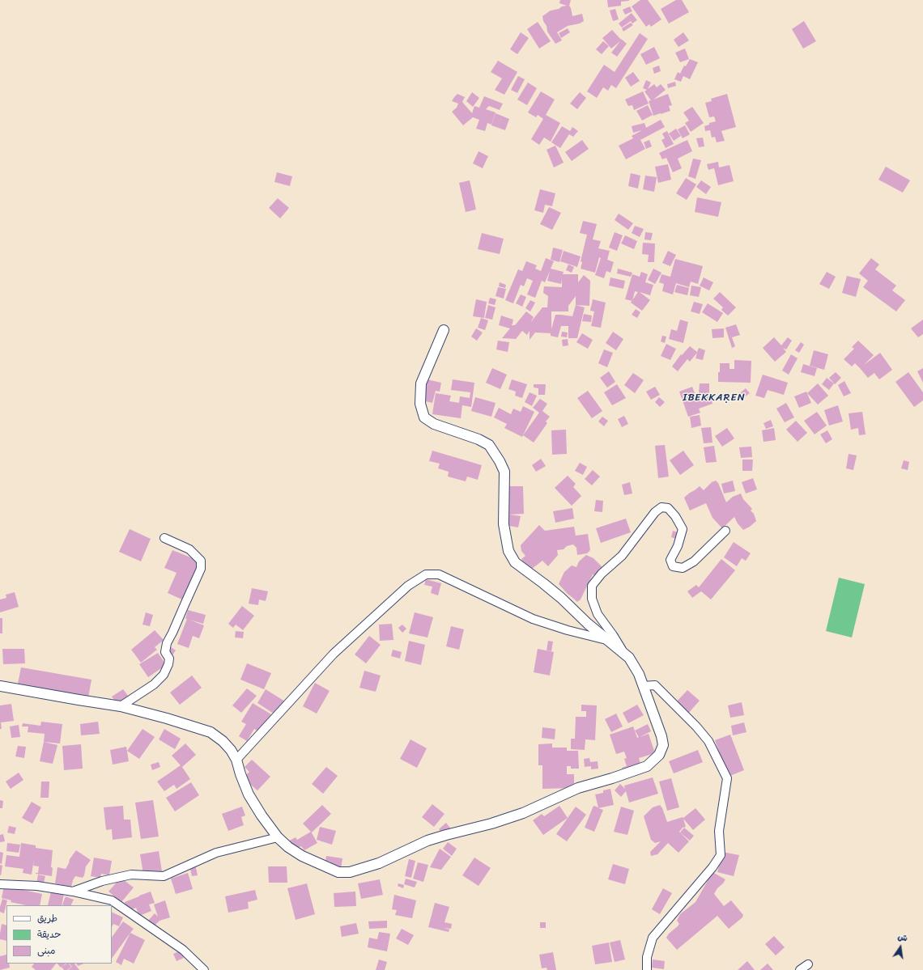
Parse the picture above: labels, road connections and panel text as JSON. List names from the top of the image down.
{
  "districts": ["IBEKKAṚEN"],
  "legend": ["طريق", "حديقة", "مبنى"],
  "north": "top"
}
